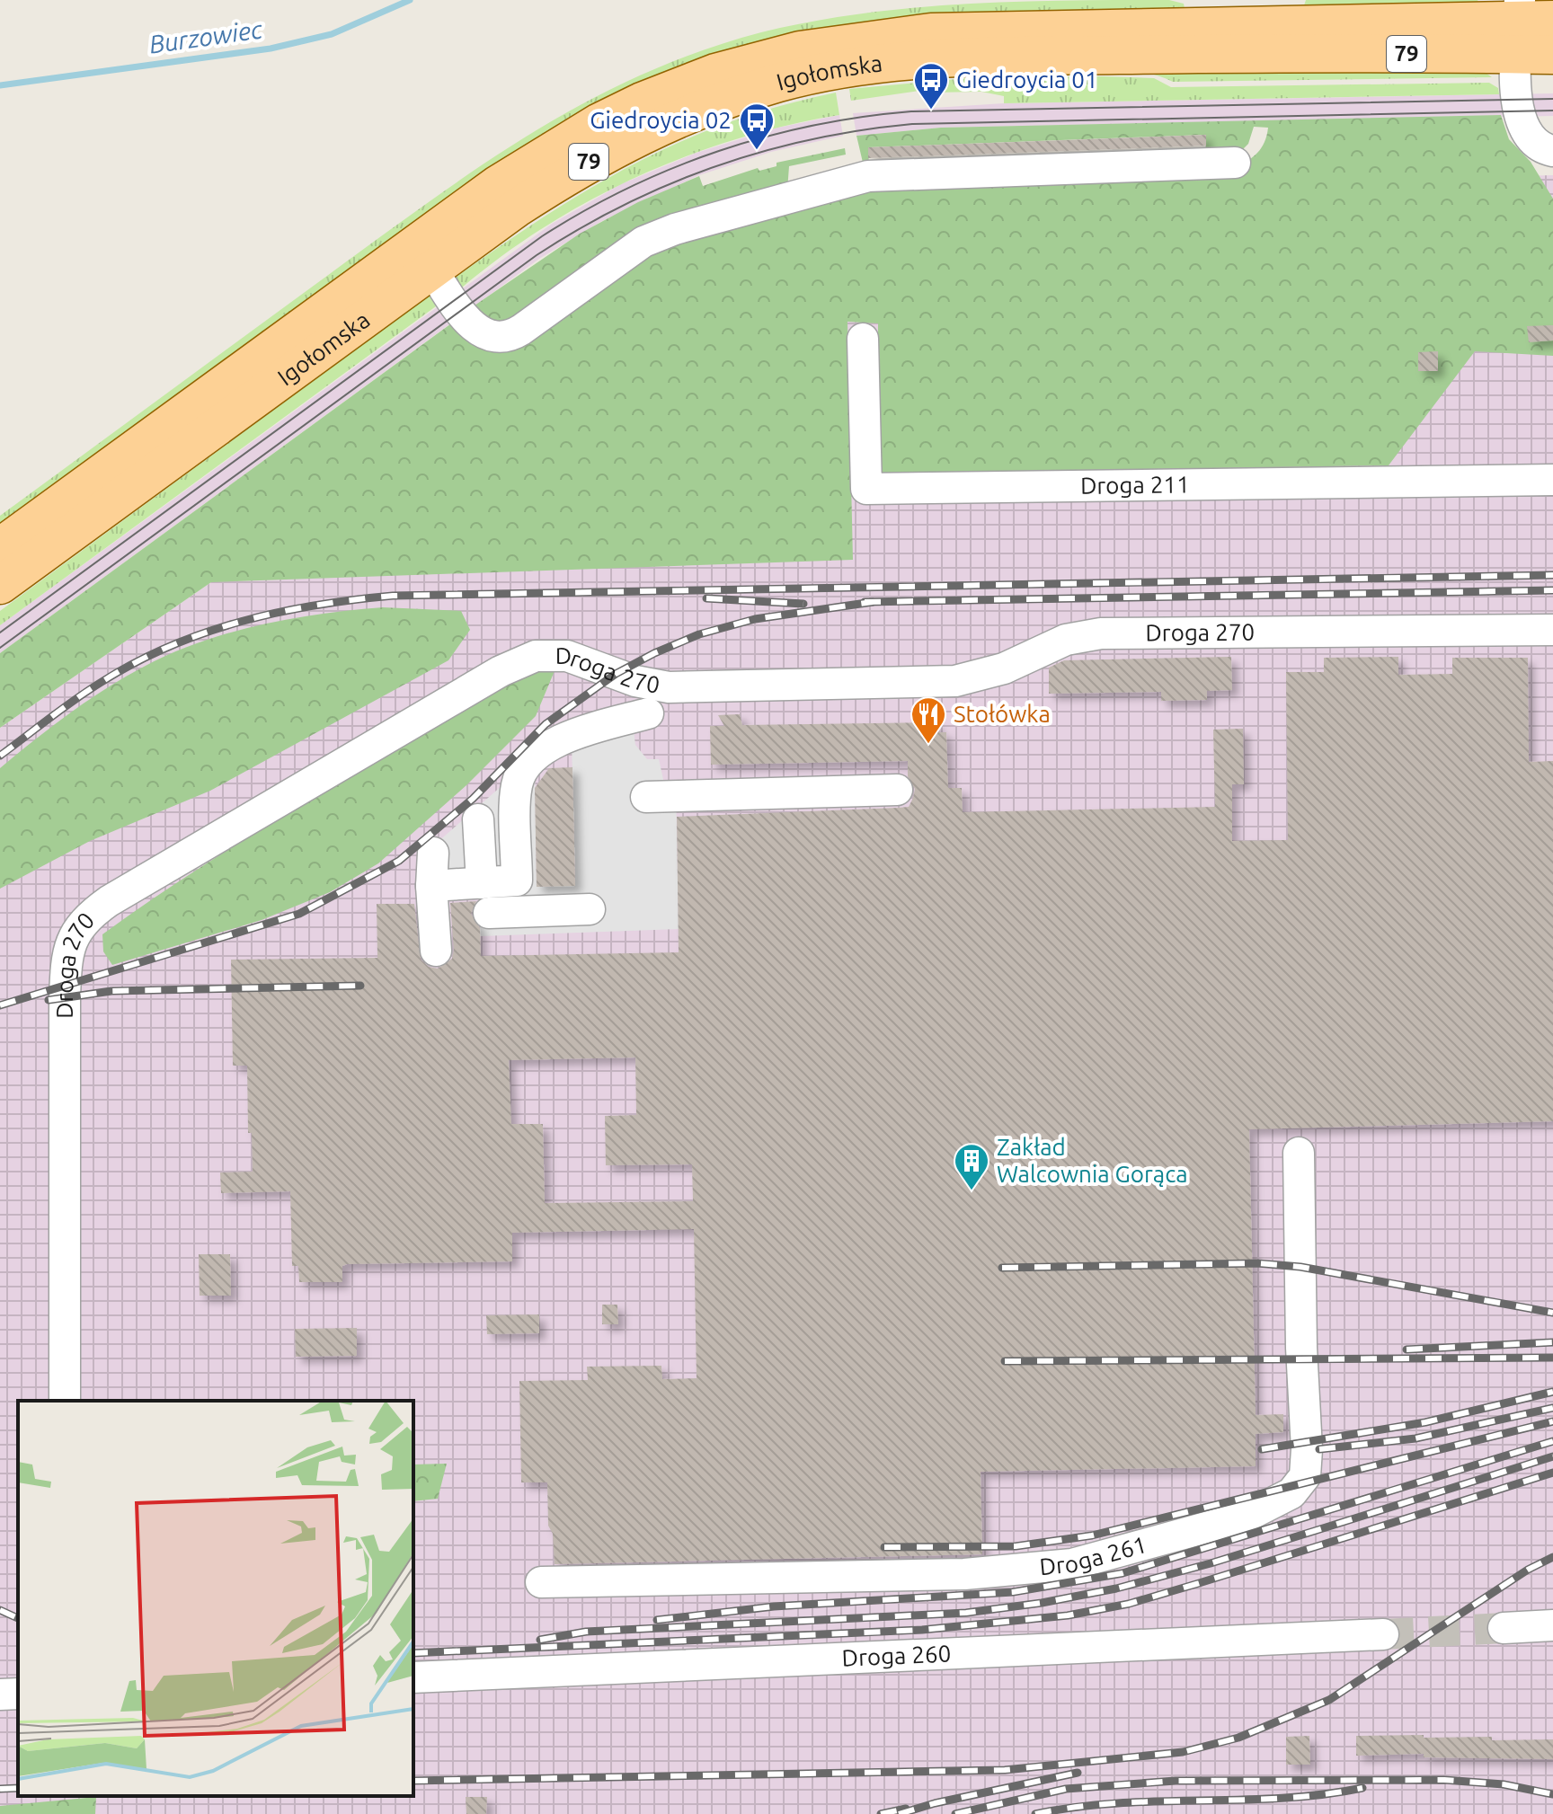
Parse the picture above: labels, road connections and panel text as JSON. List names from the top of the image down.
{
  "streets": {
    "main road": ["79", "Igołomska"],
    "lane": [
      "Droga 211",
      "Droga 270",
      "Droga 261",
      "Droga 260"
    ]
  },
  "water": ["Burzowiec"],
  "places": {
    "bus stop": ["Giedroycia 01", "Giedroycia 02"],
    "restaurant": ["Stołówka"],
    "building": ["Zakład Walcownia Gorąca"]
  }
}
